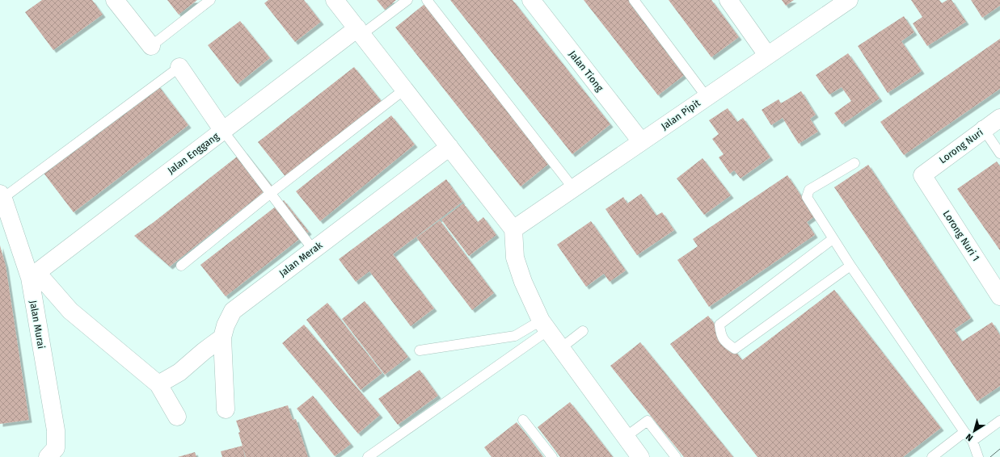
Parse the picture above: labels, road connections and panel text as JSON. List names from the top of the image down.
{
  "streets": {
    "street": [
      "Jalan Tiong",
      "Jalan Pipit",
      "Lorong Nuri",
      "Jalan Enggang",
      "Lorong Nuri 1",
      "Jalan Merak",
      "Jalan Murai"
    ]
  },
  "crossings": [
    ["Jalan Tiong", "Jalan Pipit"],
    ["Lorong Nuri", "Lorong Nuri 1"],
    ["Jalan Enggang", "Jalan Murai"]
  ],
  "north": "bottom left"
}
